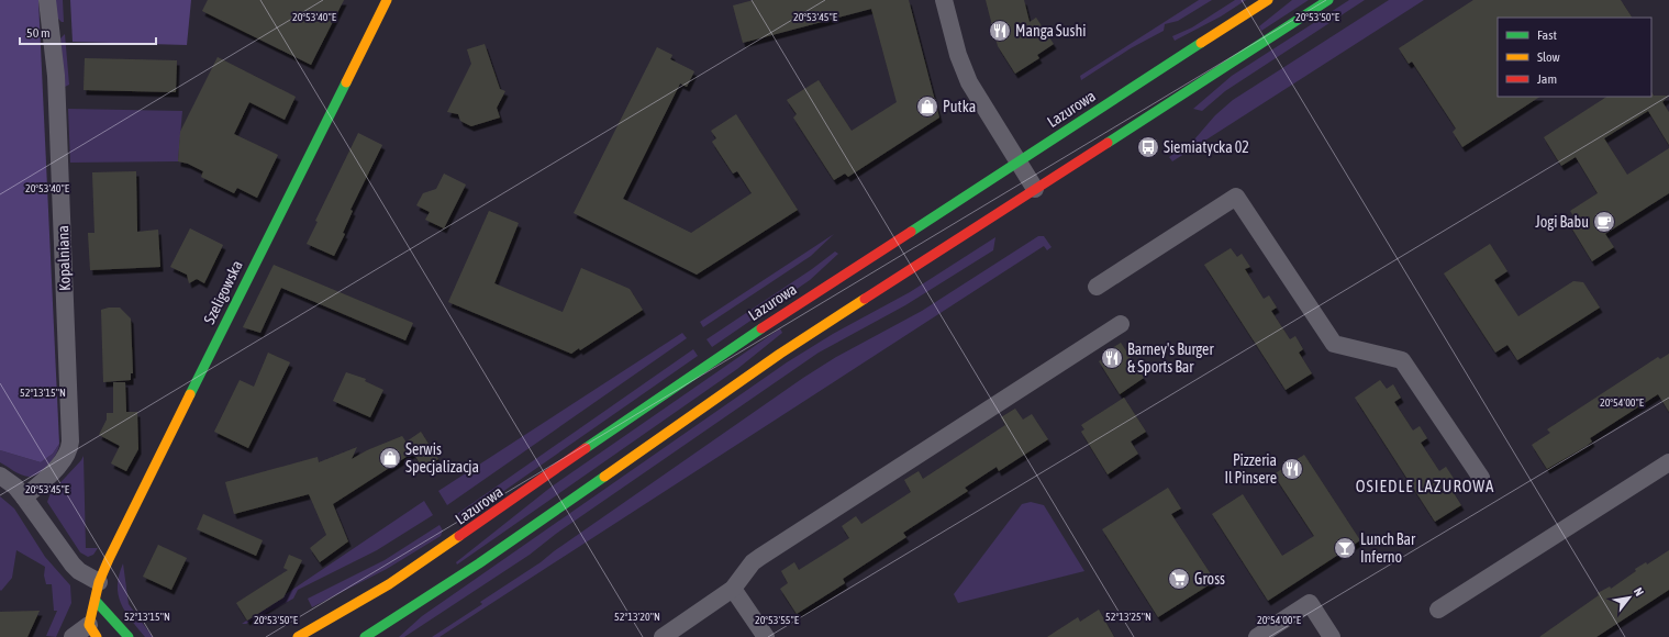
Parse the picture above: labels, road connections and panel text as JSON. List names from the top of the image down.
{
  "streets": {
    "main road": ["Lazurowa", "Szeligowska"],
    "street": ["Kopalniana"]
  },
  "districts": ["OSIEDLE LAZUROWA"],
  "places": {
    "restaurant": ["Manga Sushi", "Barney's Burger & Sports Bar", "Pizzeria Il Pinsere"],
    "shop": ["Putka", "Serwis Specjalizacja"],
    "bus stop": ["Siemiatycka 02"],
    "cafe": ["Jogi Babu"],
    "bar": ["Lunch Bar Inferno"],
    "supermarket": ["Gross"]
  },
  "legend": ["Fast", "Slow", "Jam"],
  "scale_bar": "50 m",
  "north": "top right",
  "coordinates": [
    "20°53'40\"E",
    "20°53'45\"E",
    "20°53'50\"E",
    "52°13'15\"N",
    "20°54'00\"E",
    "52°13'20\"N",
    "52°13'25\"N",
    "20°53'55\"E"
  ]
}
